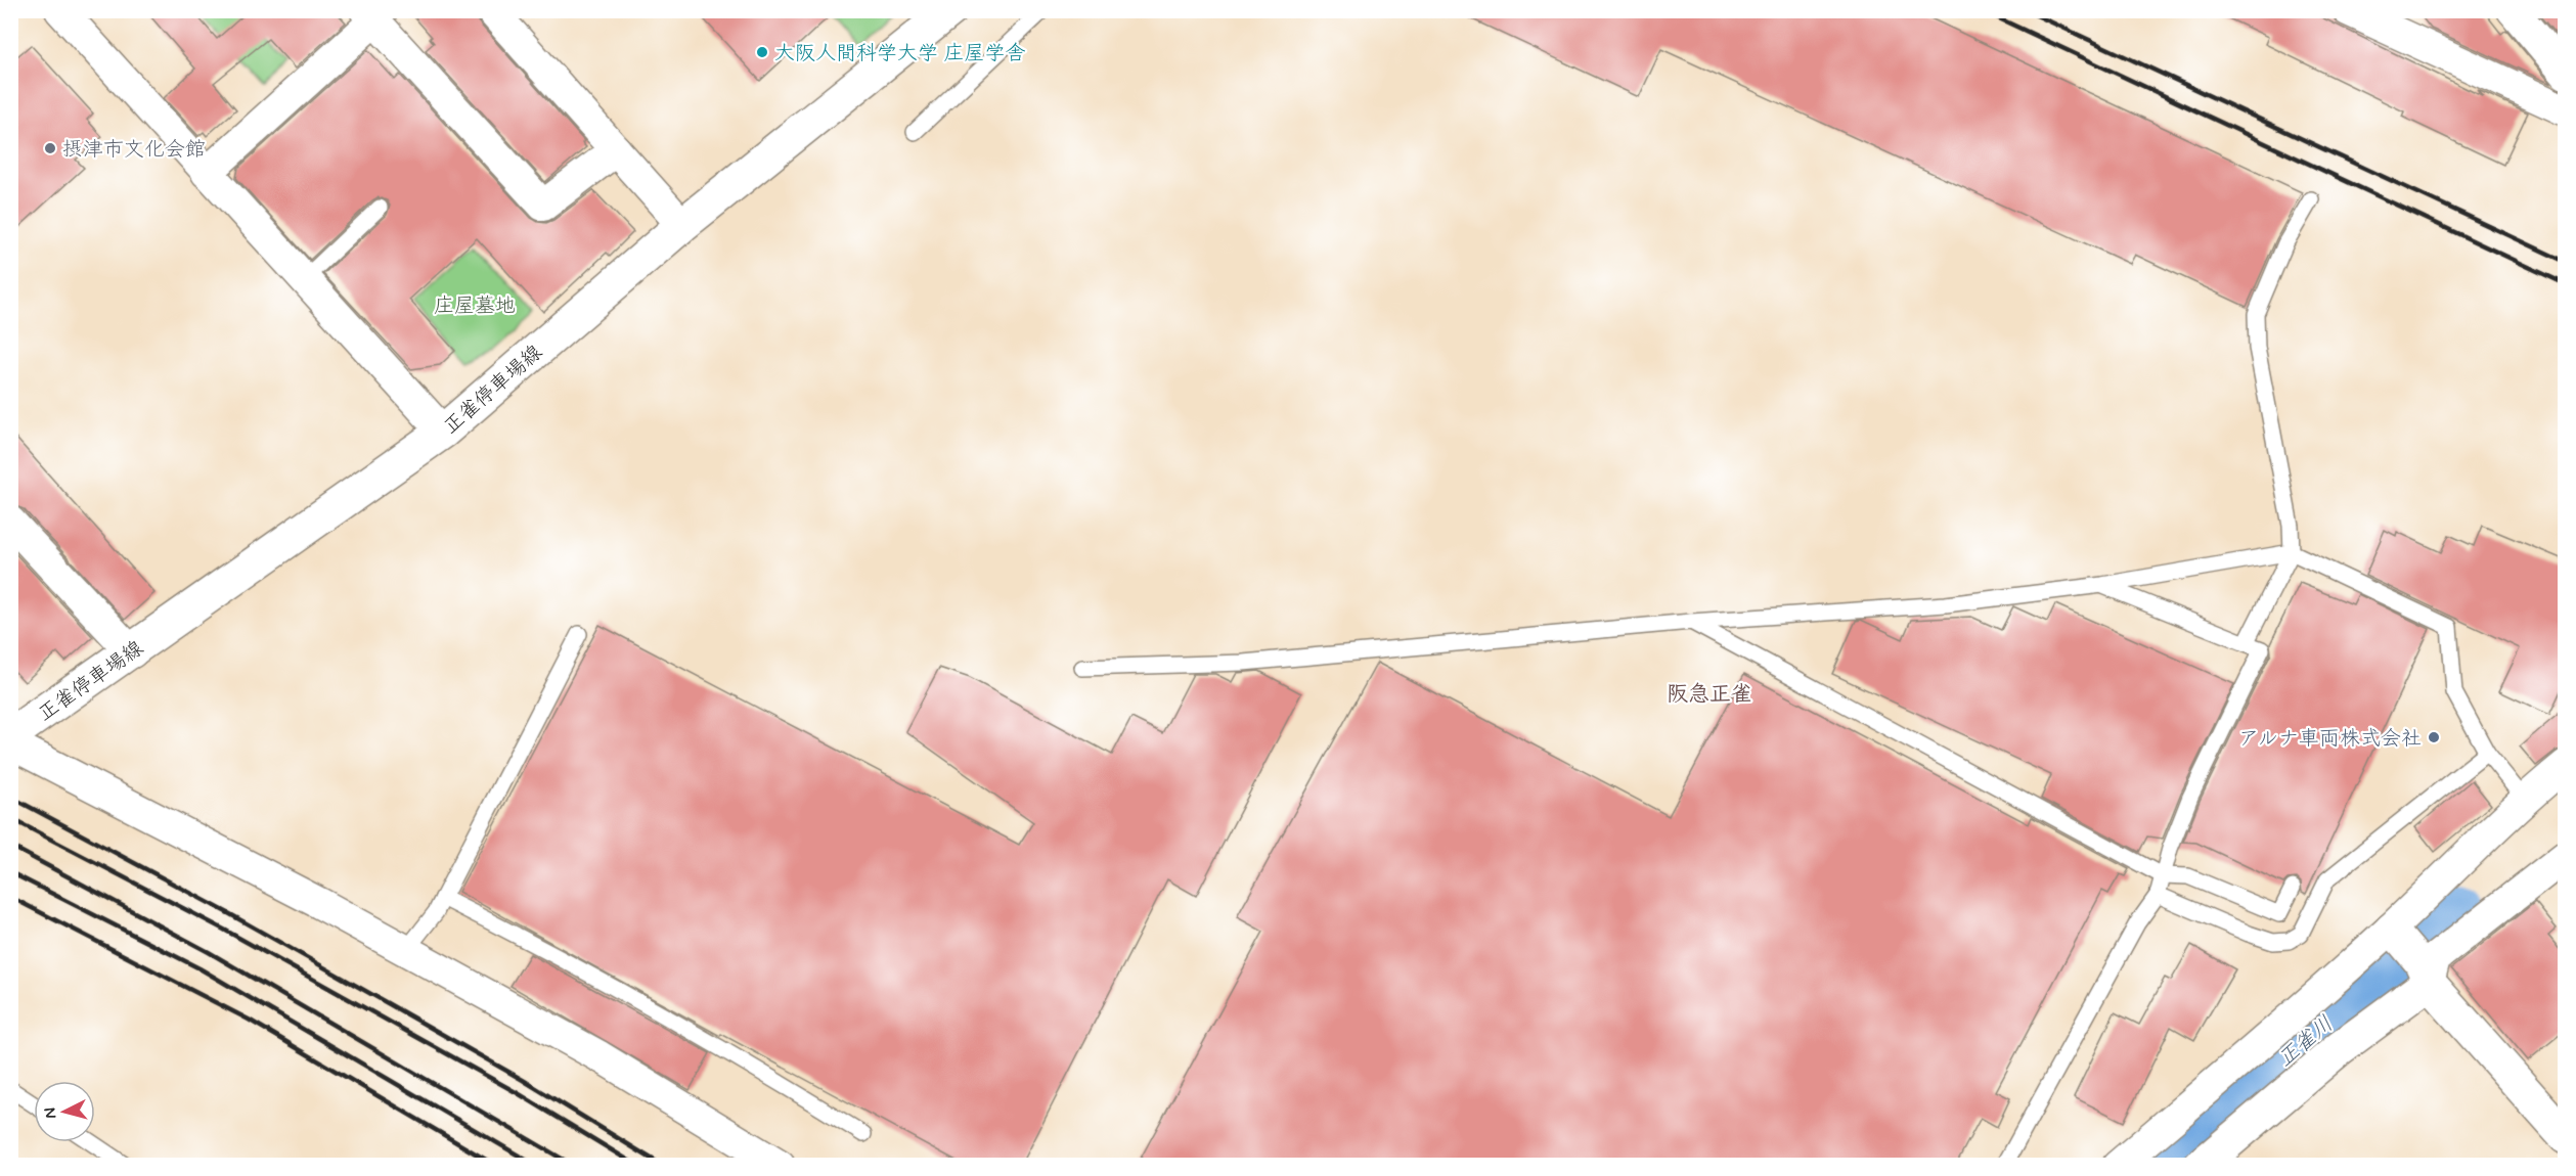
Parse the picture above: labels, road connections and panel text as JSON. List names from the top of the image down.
{
  "streets": {
    "main road": ["正雀停車場線"]
  },
  "districts": ["阪急正雀"],
  "water": ["正雀川"],
  "parks": ["庄屋墓地"],
  "places": ["大阪人間科学大学 庄屋学舎", "摂津市文化会館", "アルナ車両株式会社"],
  "north": "left"
}
